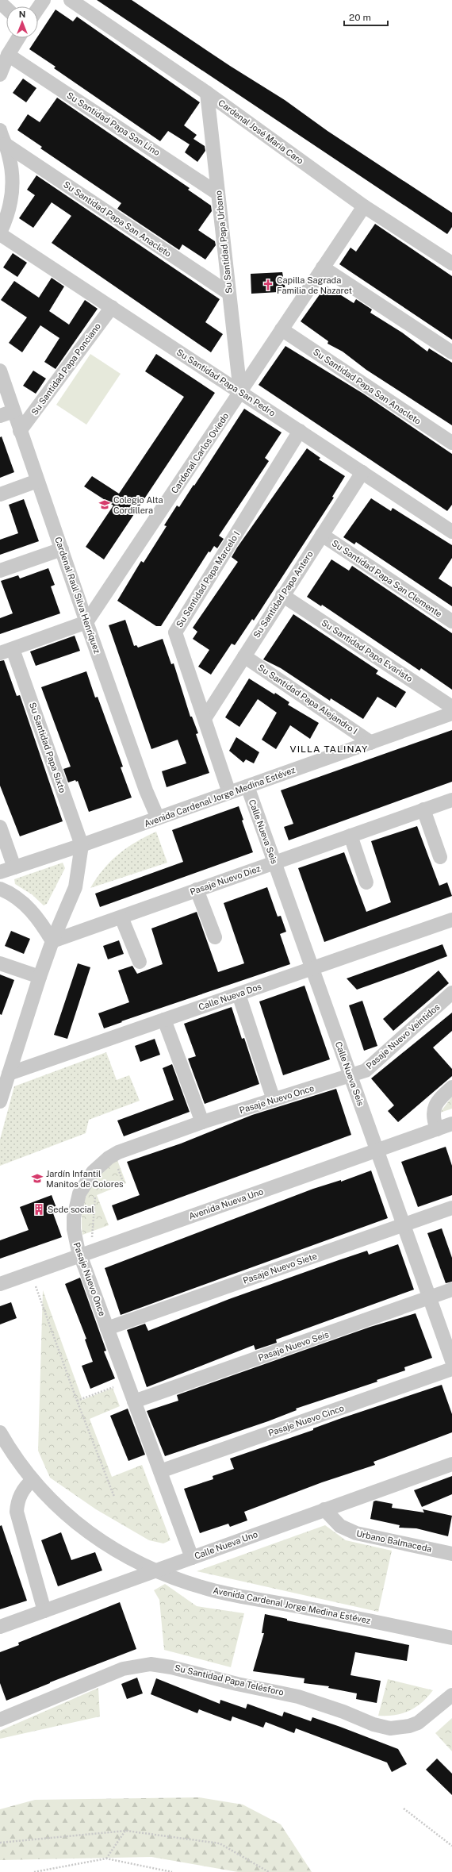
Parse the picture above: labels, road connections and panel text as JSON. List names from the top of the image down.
{
  "streets": {
    "street": [
      "Su Santidad Papa San Lino",
      "Cardenal José María Caro",
      "Su Santidad Papa San Anacleto",
      "Su Santidad Papa Urbano",
      "Su Santidad Papa Ponciano",
      "Su Santidad Papa San Pedro",
      "Cardenal Carlos Oviedo",
      "Su Santidad Papa San Clemente",
      "Su Santidad Papa Marcelo I",
      "Su Santidad Papa Antero",
      "Cardenal Raúl Silva Henríquez",
      "Su Santidad Papa Evaristo",
      "Su Santidad Papa Alejandro I",
      "Su Santidad Papa Sixto",
      "Avenida Cardenal Jorge Medina Estévez",
      "Calle Nueva Seis",
      "Pasaje Nuevo Diez",
      "Calle Nueva Dos",
      "Pasaje Nuevo Veintidos",
      "Pasaje Nuevo Once",
      "Avenida Nueva Uno",
      "Pasaje Nuevo Siete",
      "Pasaje Nuevo Seis",
      "Pasaje Nuevo Cinco",
      "Urbano Balmaceda",
      "Calle Nueva Uno",
      "Su Santidad Papa Telésforo"
    ]
  },
  "crossings": [
    ["Su Santidad Papa San Lino", "Su Santidad Papa Urbano"],
    ["Cardenal José María Caro", "Su Santidad Papa Urbano"],
    ["Cardenal José María Caro", "Cardenal Carlos Oviedo"],
    ["Su Santidad Papa San Anacleto", "Su Santidad Papa Urbano"],
    ["Su Santidad Papa San Anacleto", "Cardenal Carlos Oviedo"],
    ["Su Santidad Papa Urbano", "Su Santidad Papa San Pedro"],
    ["Su Santidad Papa Urbano", "Cardenal Carlos Oviedo"],
    ["Su Santidad Papa Ponciano", "Su Santidad Papa San Pedro"],
    ["Su Santidad Papa Ponciano", "Cardenal Raúl Silva Henríquez"],
    ["Su Santidad Papa San Pedro", "Cardenal Carlos Oviedo"],
    ["Su Santidad Papa San Pedro", "Su Santidad Papa Marcelo I"],
    ["Su Santidad Papa San Pedro", "Su Santidad Papa Antero"],
    ["Cardenal Carlos Oviedo", "Cardenal Raúl Silva Henríquez"],
    ["Su Santidad Papa San Clemente", "Su Santidad Papa Antero"],
    ["Su Santidad Papa Marcelo I", "Su Santidad Papa Antero"],
    ["Su Santidad Papa Marcelo I", "Avenida Cardenal Jorge Medina Estévez"],
    ["Su Santidad Papa Antero", "Su Santidad Papa Evaristo"],
    ["Su Santidad Papa Antero", "Su Santidad Papa Alejandro I"],
    ["Cardenal Raúl Silva Henríquez", "Avenida Cardenal Jorge Medina Estévez"],
    ["Su Santidad Papa Alejandro I", "Avenida Cardenal Jorge Medina Estévez"],
    ["Su Santidad Papa Sixto", "Avenida Cardenal Jorge Medina Estévez"],
    ["Avenida Cardenal Jorge Medina Estévez", "Calle Nueva Seis"],
    ["Avenida Cardenal Jorge Medina Estévez", "Calle Nueva Uno"],
    ["Calle Nueva Seis", "Pasaje Nuevo Diez"],
    ["Calle Nueva Seis", "Calle Nueva Dos"],
    ["Calle Nueva Seis", "Pasaje Nuevo Veintidos"],
    ["Calle Nueva Seis", "Pasaje Nuevo Once"],
    ["Calle Nueva Seis", "Avenida Nueva Uno"],
    ["Calle Nueva Seis", "Pasaje Nuevo Siete"],
    ["Calle Nueva Seis", "Pasaje Nuevo Seis"],
    ["Pasaje Nuevo Veintidos", "Pasaje Nuevo Once"],
    ["Pasaje Nuevo Once", "Avenida Nueva Uno"],
    ["Pasaje Nuevo Once", "Pasaje Nuevo Siete"],
    ["Pasaje Nuevo Once", "Pasaje Nuevo Seis"],
    ["Pasaje Nuevo Once", "Pasaje Nuevo Cinco"],
    ["Pasaje Nuevo Once", "Calle Nueva Uno"],
    ["Urbano Balmaceda", "Calle Nueva Uno"]
  ],
  "districts": ["VILLA TALINAY"],
  "places": {
    "church": ["Capilla Sagrada Familia de Nazaret"],
    "school or university": ["Colegio Alta Cordillera", "Jardín Infantil Manitos de Colores"],
    "building": ["Sede social"]
  },
  "scale_bar": "20 m",
  "north": "top"
}
